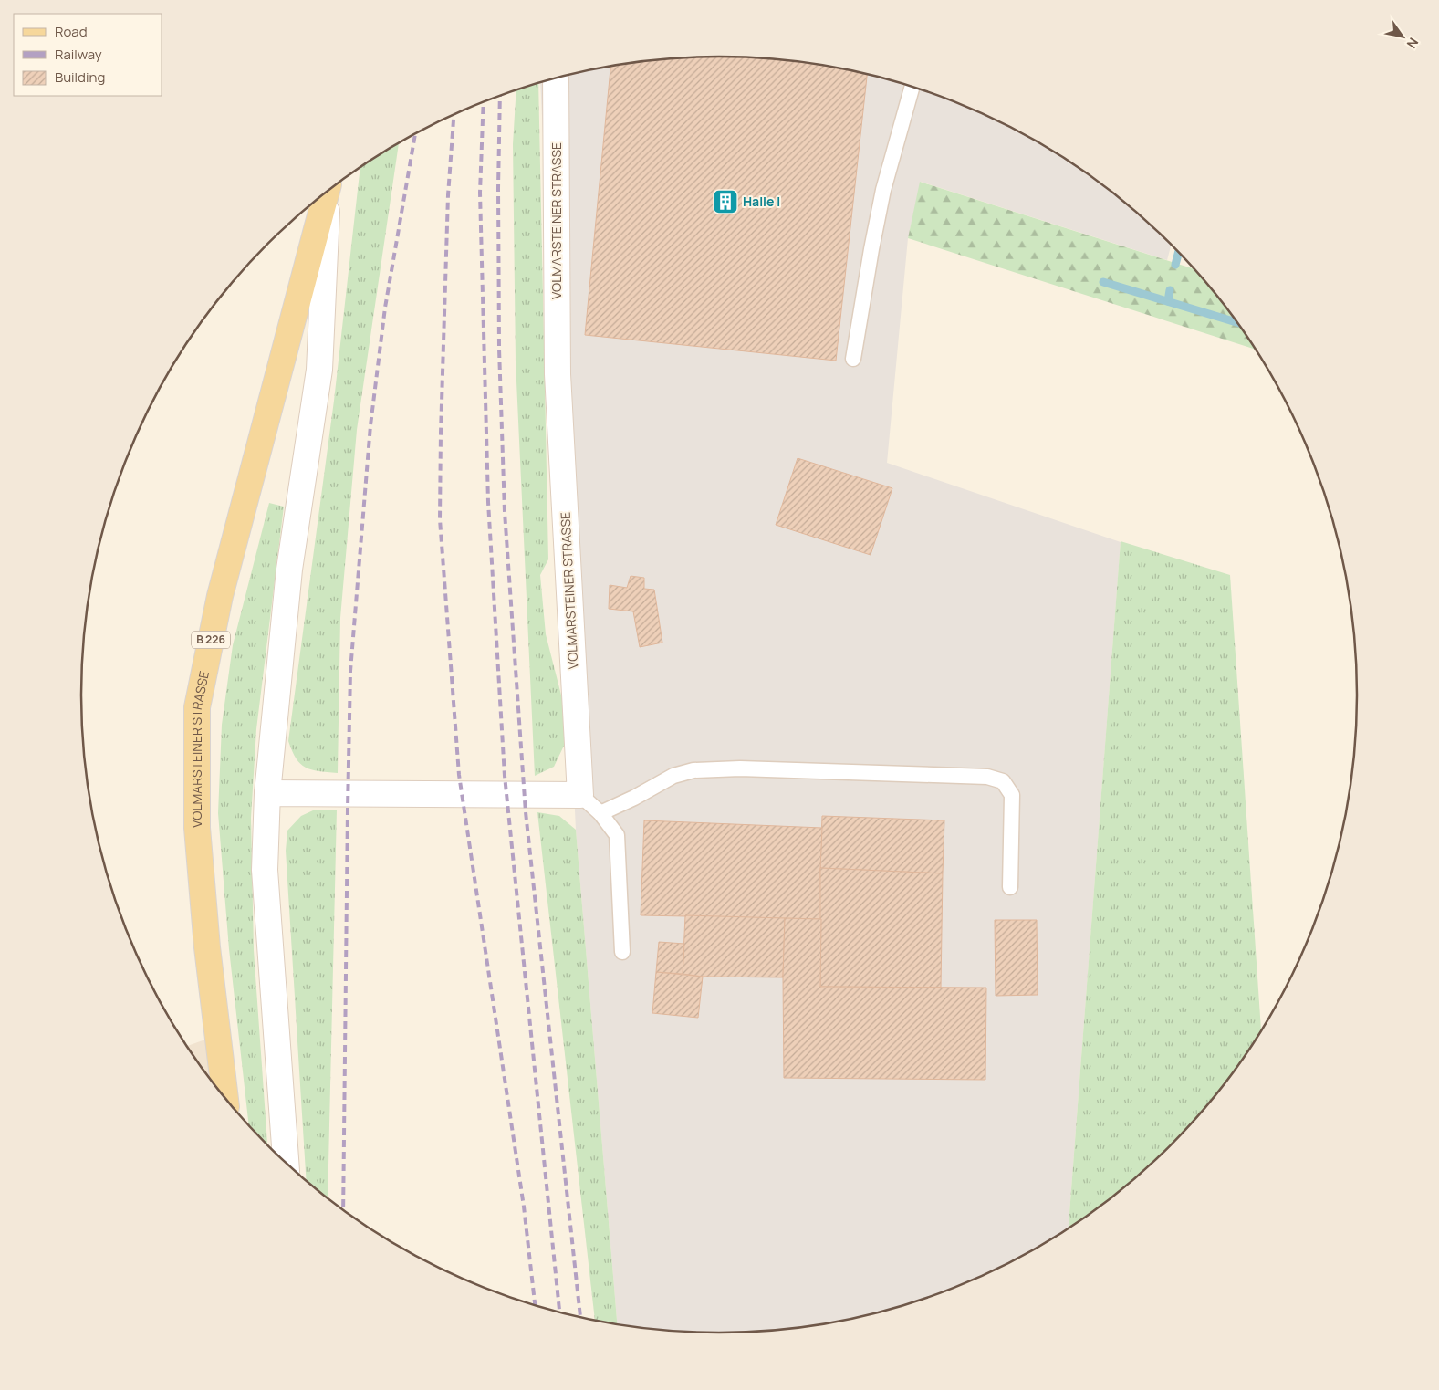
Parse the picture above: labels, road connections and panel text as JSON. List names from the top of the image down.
{
  "streets": {
    "main road": ["VOLMARSTEINER STRASSE", "B 226"]
  },
  "places": {
    "building": ["Halle I"]
  },
  "legend": ["Road", "Railway", "Building"],
  "north": "bottom right"
}
